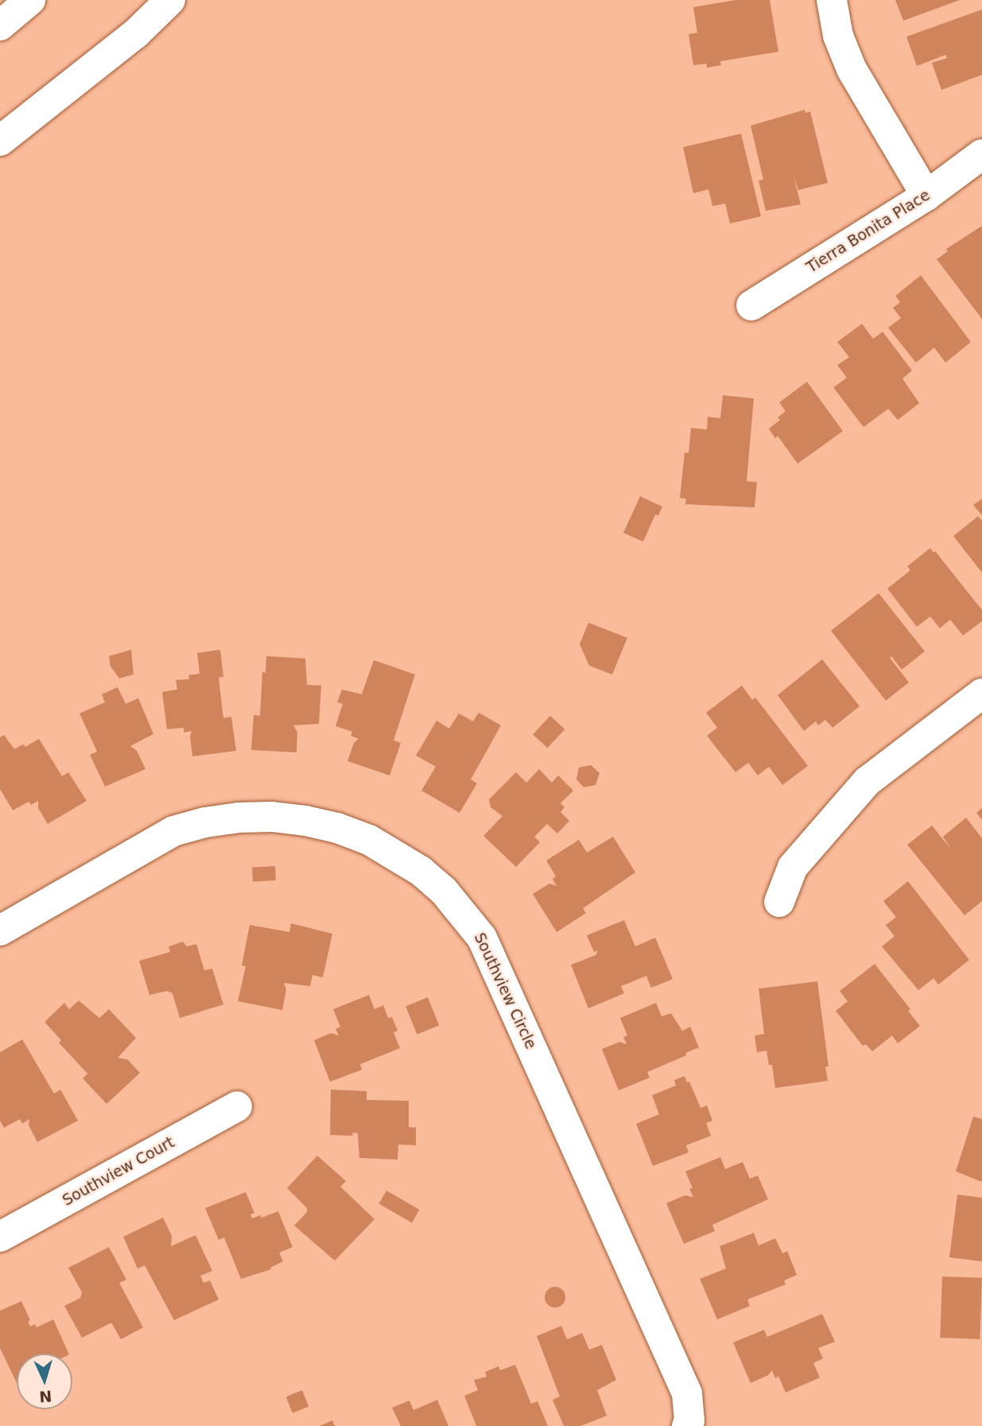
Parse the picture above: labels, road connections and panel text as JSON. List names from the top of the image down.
{
  "streets": {
    "street": ["Tierra Bonita Place", "Southview Circle", "Southview Court"]
  },
  "north": "bottom"
}
